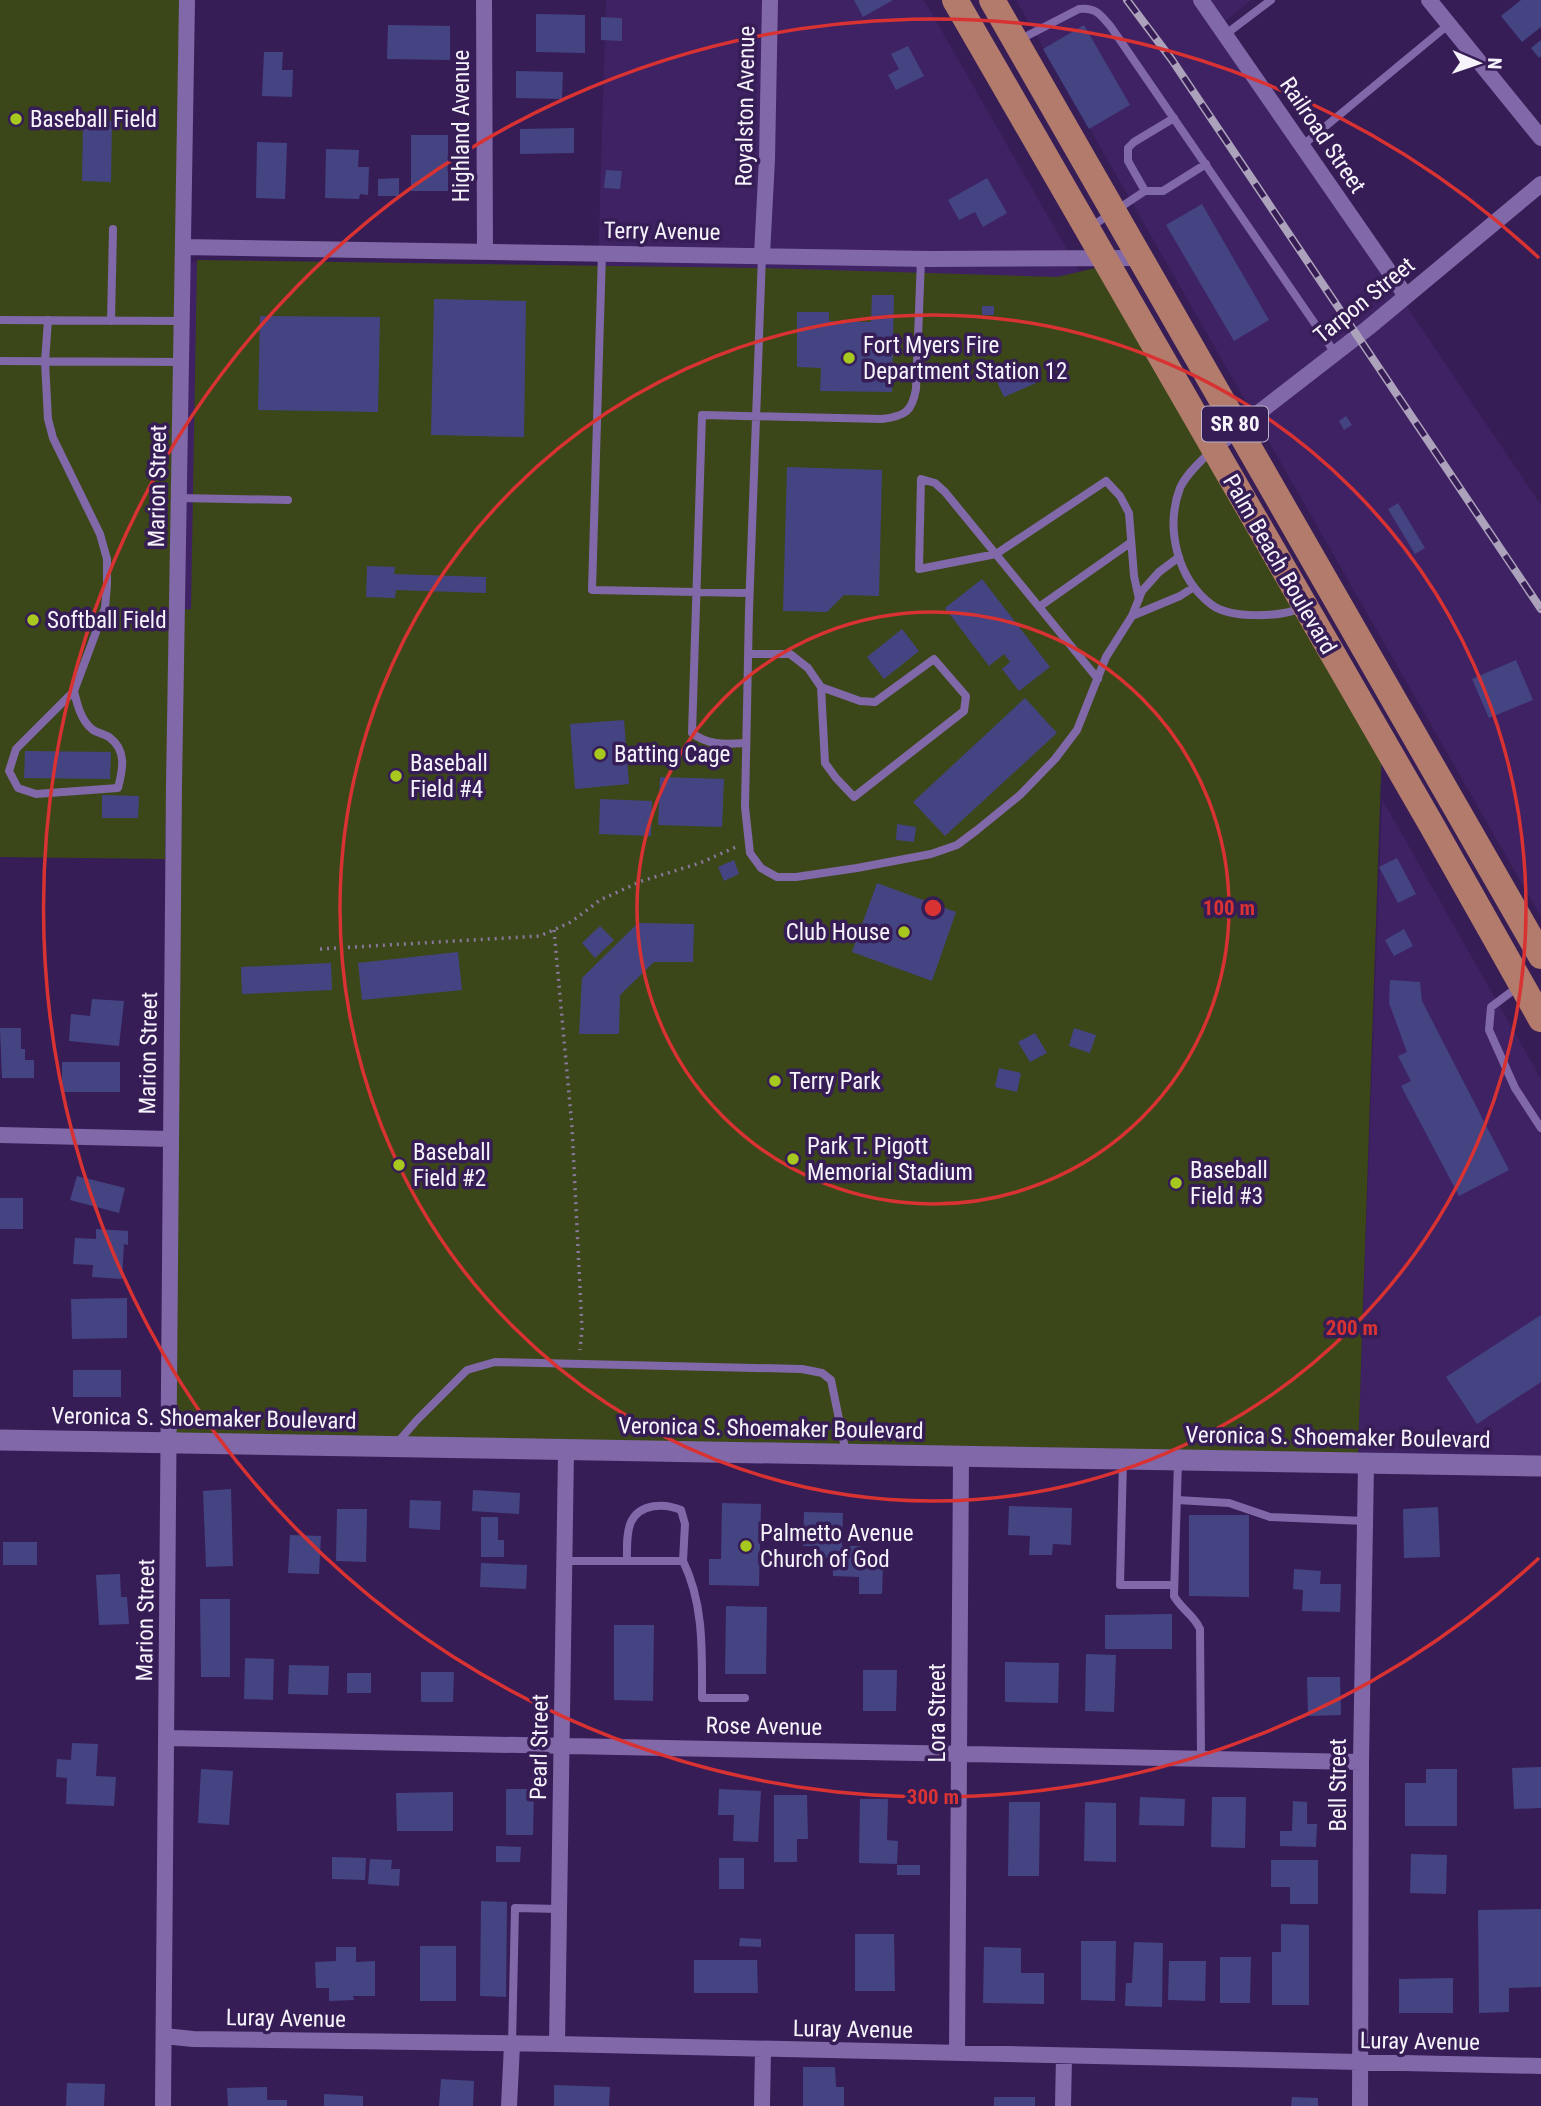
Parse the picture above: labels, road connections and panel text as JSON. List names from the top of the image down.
{
  "streets": {
    "main road": ["SR 80", "Palm Beach Boulevard"],
    "street": [
      "Royalston Avenue",
      "Highland Avenue",
      "Railroad Street",
      "Terry Avenue",
      "Tarpon Street",
      "Marion Street",
      "Veronica S. Shoemaker Boulevard",
      "Lora Street",
      "Rose Avenue",
      "Pearl Street",
      "Bell Street",
      "Luray Avenue"
    ]
  },
  "crossings": [
    ["Royalston Avenue", "Terry Avenue"],
    ["Highland Avenue", "Terry Avenue"],
    ["Railroad Street", "Tarpon Street"],
    ["Terry Avenue", "Marion Street"],
    ["Terry Avenue", "Palm Beach Boulevard"],
    ["Tarpon Street", "Palm Beach Boulevard"],
    ["Marion Street", "Veronica S. Shoemaker Boulevard"],
    ["Marion Street", "Rose Avenue"],
    ["Marion Street", "Luray Avenue"],
    ["Veronica S. Shoemaker Boulevard", "Lora Street"],
    ["Veronica S. Shoemaker Boulevard", "Pearl Street"],
    ["Veronica S. Shoemaker Boulevard", "Bell Street"],
    ["Lora Street", "Rose Avenue"],
    ["Lora Street", "Luray Avenue"],
    ["Rose Avenue", "Pearl Street"],
    ["Rose Avenue", "Bell Street"],
    ["Pearl Street", "Luray Avenue"],
    ["Bell Street", "Luray Avenue"]
  ],
  "places": [
    "Baseball Field",
    "Fort Myers Fire Department Station 12",
    "Softball Field",
    "Batting Cage",
    "Baseball Field #4",
    "Club House",
    "Terry Park",
    "Park T. Pigott Memorial Stadium",
    "Baseball Field #2",
    "Baseball Field #3",
    "Palmetto Avenue Church of God"
  ],
  "north": "right",
  "rings": ["100 m", "200 m", "300 m"]
}
